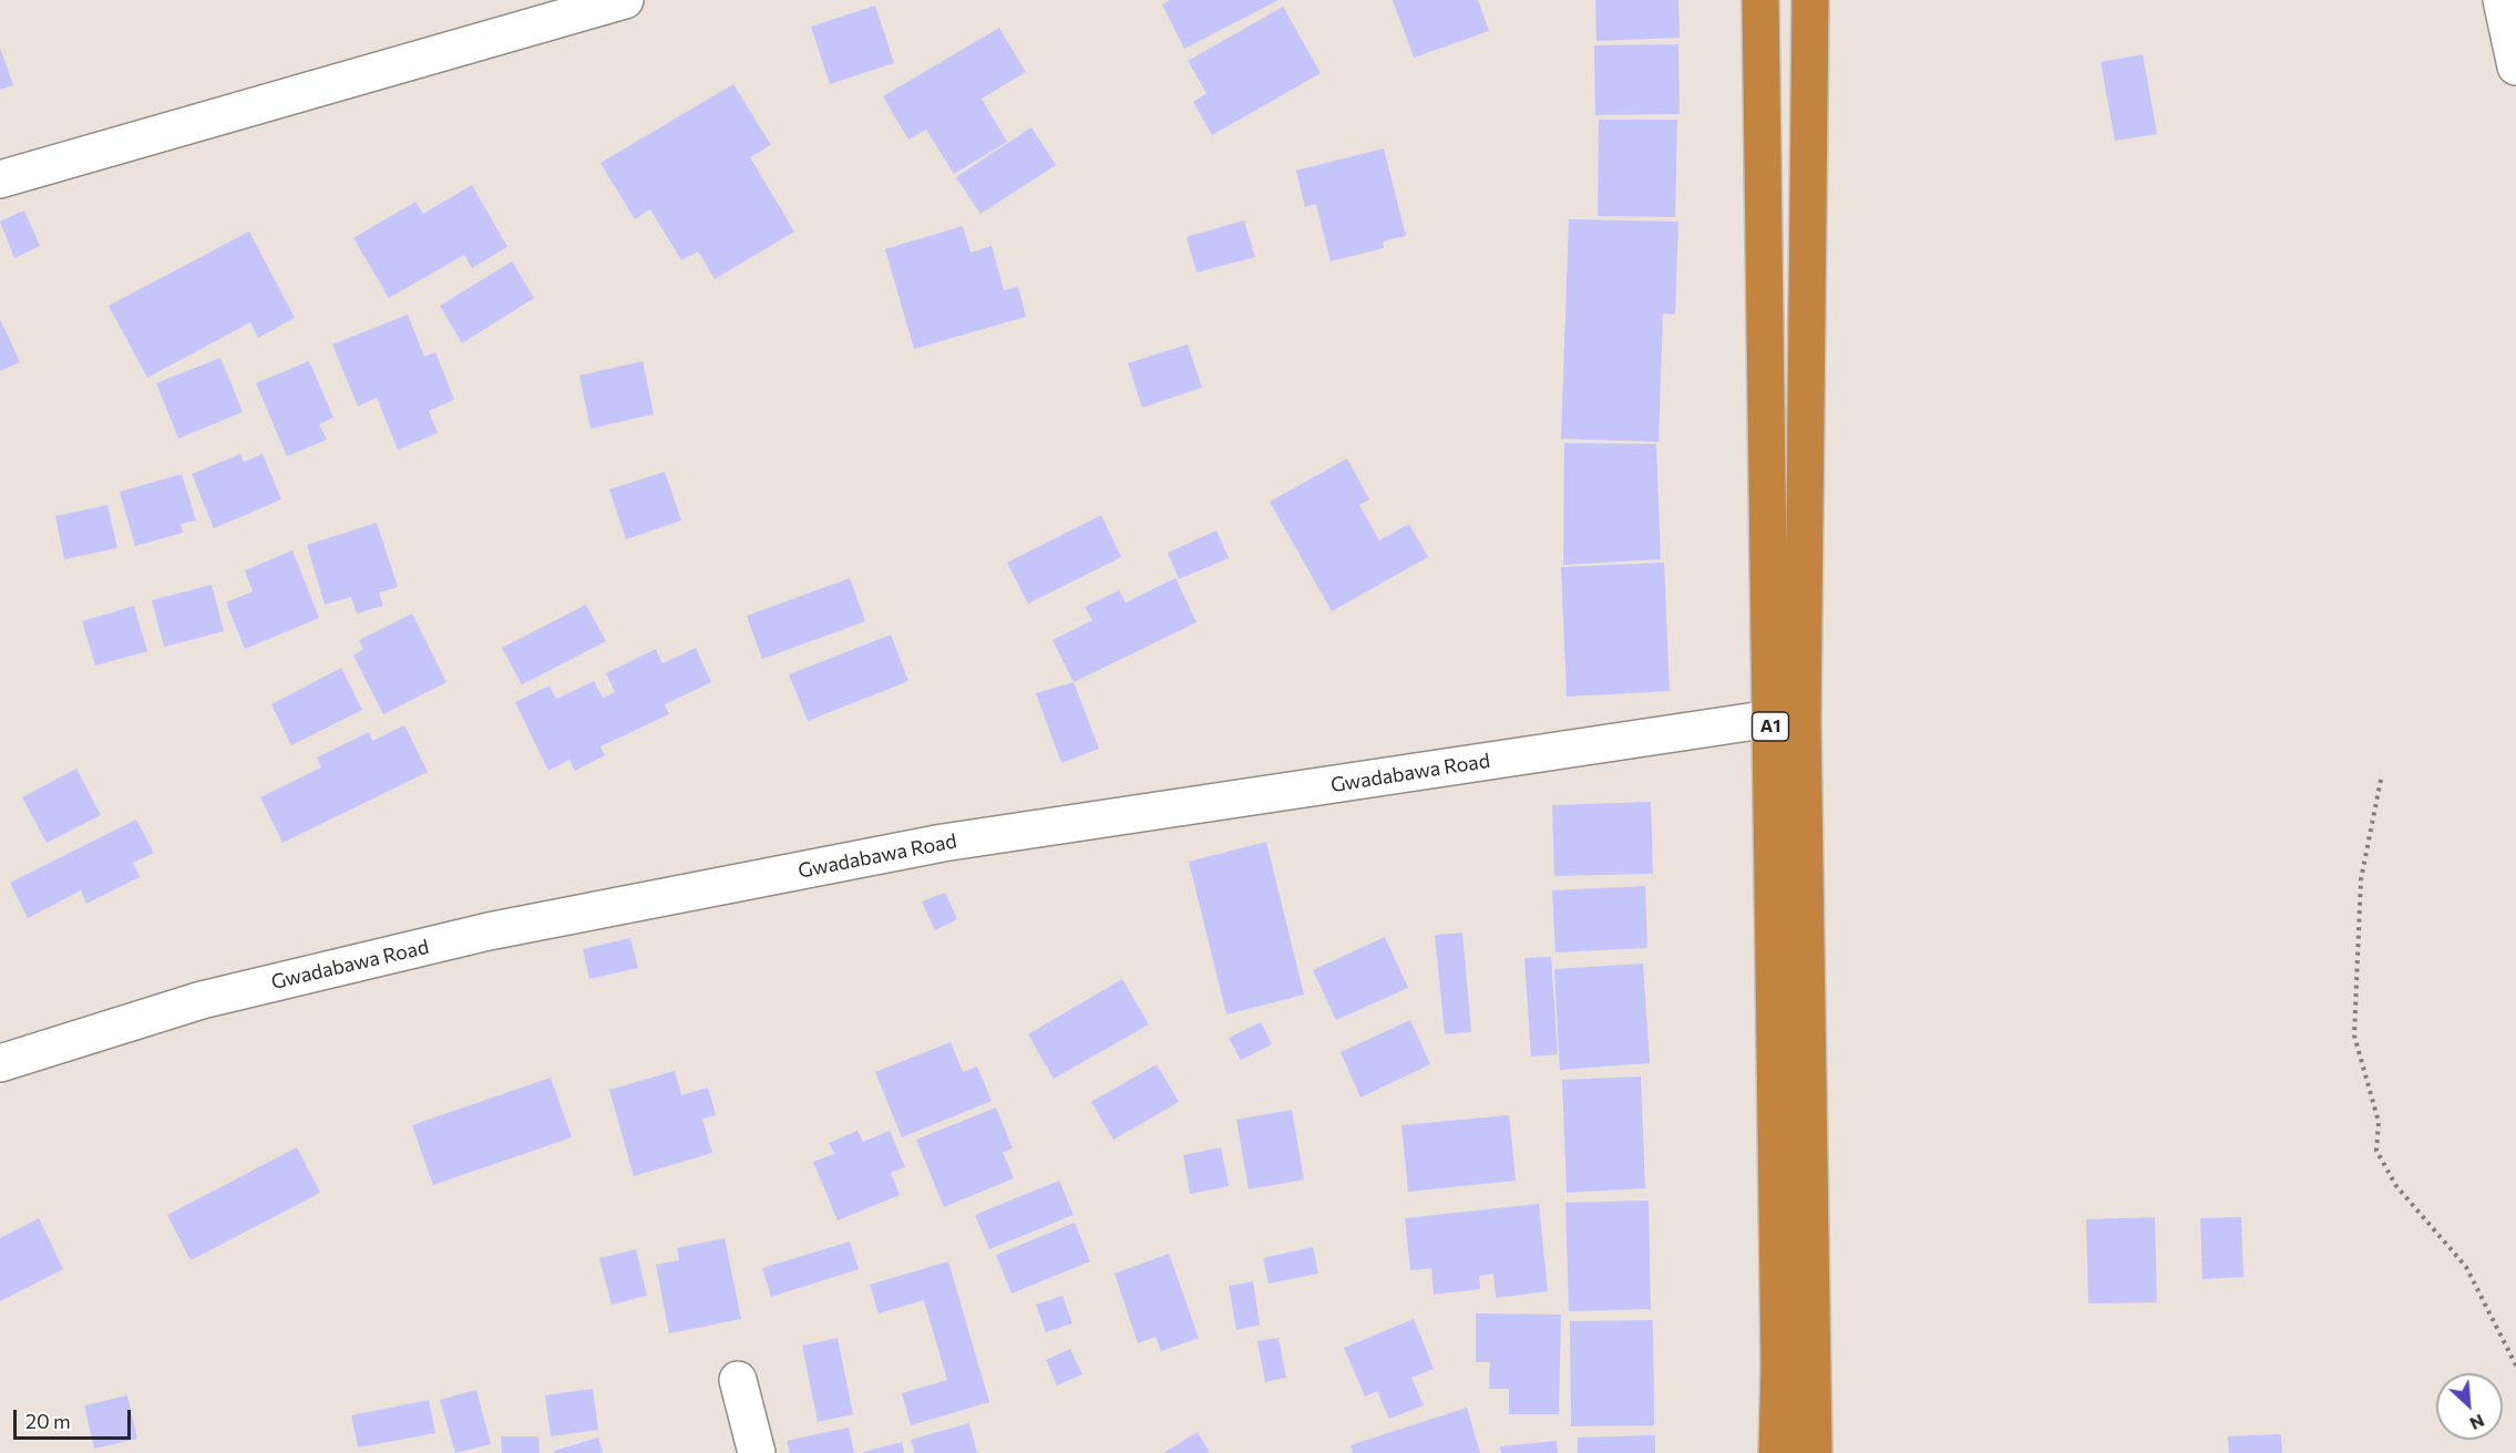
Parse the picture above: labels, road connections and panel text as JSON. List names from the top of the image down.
{
  "streets": {
    "highway": ["A1"],
    "street": ["Gwadabawa Road"]
  },
  "crossings": [
    ["A1", "Gwadabawa Road"]
  ],
  "scale_bar": "20 m",
  "north": "bottom right"
}
